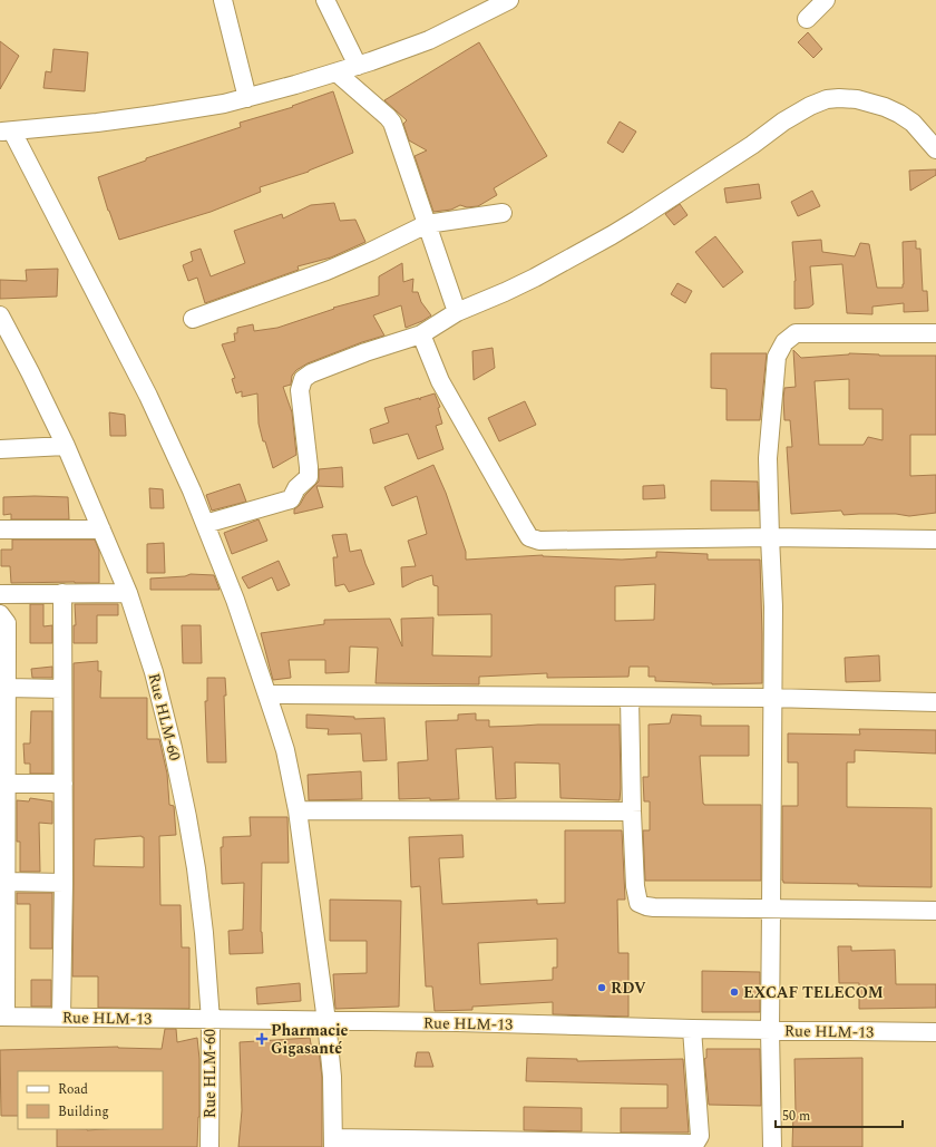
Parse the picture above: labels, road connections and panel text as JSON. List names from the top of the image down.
{
  "streets": {
    "street": ["Rue HLM-60", "Rue HLM-13"]
  },
  "crossings": [
    ["Rue HLM-60", "Rue HLM-13"]
  ],
  "places": {
    "other": ["RDV", "EXCAF TELECOM"],
    "health": ["Pharmacie Gigasanté"]
  },
  "legend": ["Road", "Building"],
  "scale_bar": "50 m"
}
